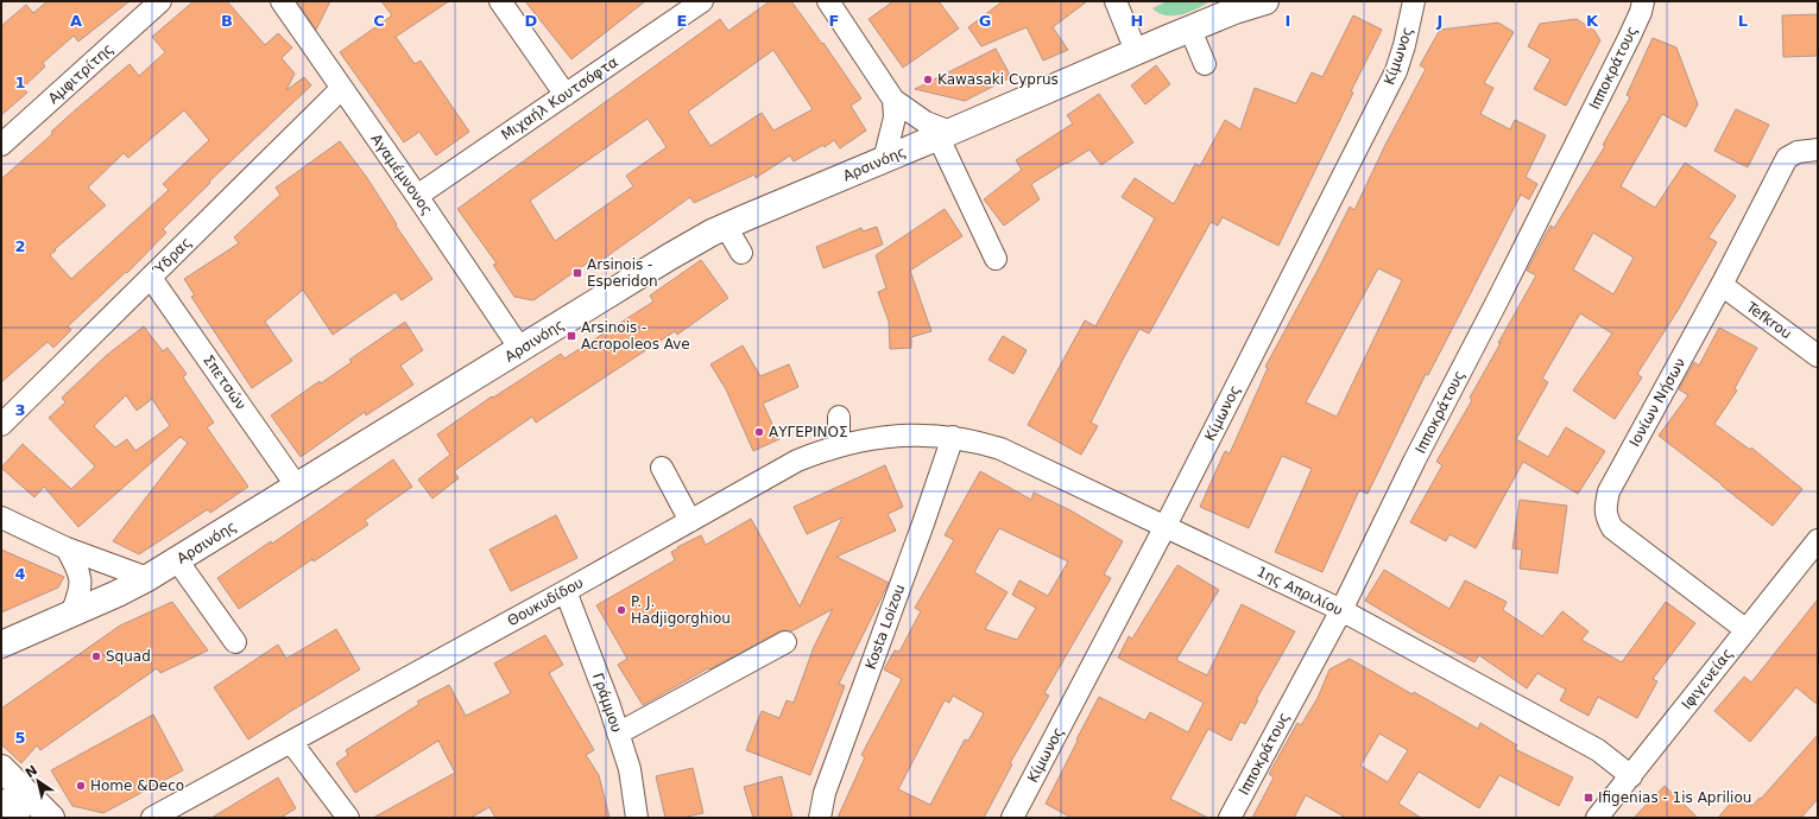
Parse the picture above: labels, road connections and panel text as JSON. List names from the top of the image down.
{
  "streets": {
    "main road": ["Αρσινόης"],
    "street": [
      "Κίμωνος",
      "Ιπποκράτους",
      "Αμφιτρίτης",
      "Μιχαήλ Κουτσόφτα",
      "Αγαμέμνονος",
      "Ύδρας",
      "Tefkrou",
      "Σπετσών",
      "Ιονίων Νήσων",
      "1ης Απριλίου",
      "Θουκυδίδου",
      "Kosta Loizou",
      "Ιφιγενείας",
      "Γράμμου"
    ]
  },
  "crossings": [
    ["Κίμωνος", "1ης Απριλίου"],
    ["Ιπποκράτους", "1ης Απριλίου"],
    ["Μιχαήλ Κουτσόφτα", "Αγαμέμνονος"],
    ["Αρσινόης", "Αγαμέμνονος"],
    ["Αρσινόης", "Σπετσών"],
    ["Αγαμέμνονος", "Ύδρας"],
    ["Ύδρας", "Σπετσών"],
    ["Tefkrou", "Ιονίων Νήσων"],
    ["Ιονίων Νήσων", "Ιφιγενείας"],
    ["1ης Απριλίου", "Θουκυδίδου"],
    ["1ης Απριλίου", "Kosta Loizou"],
    ["1ης Απριλίου", "Ιφιγενείας"],
    ["Θουκυδίδου", "Kosta Loizou"],
    ["Θουκυδίδου", "Γράμμου"]
  ],
  "places": {
    "other": [
      "Kawasaki Cyprus",
      "ΑΥΓΕΡΙΝΟΣ",
      "P. J. Hadjigorghiou",
      "Squad",
      "Home &Deco"
    ],
    "transit": ["Arsinois - Esperidon", "Arsinois - Acropoleos Ave", "Ifigenias - 1is Apriliou"]
  },
  "north": "top left",
  "grid": {
    "columns": [
      "A",
      "B",
      "C",
      "D",
      "E",
      "F",
      "G",
      "H",
      "I",
      "J",
      "K",
      "L"
    ],
    "rows": [
      "1",
      "2",
      "3",
      "4",
      "5"
    ]
  }
}
